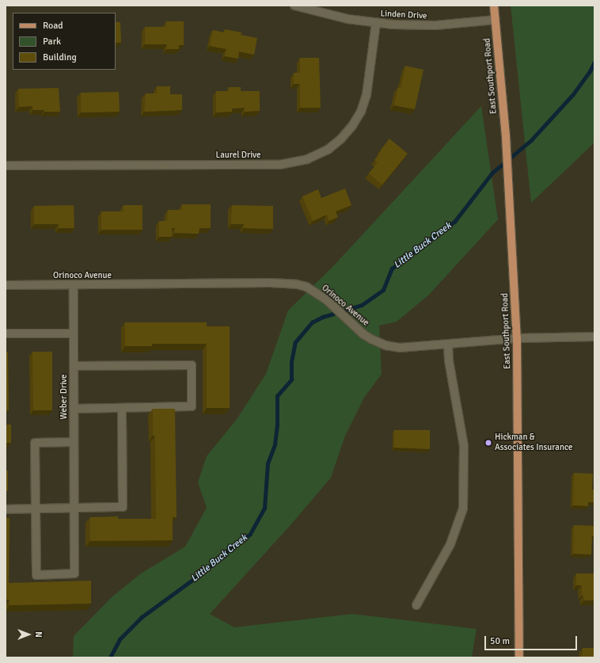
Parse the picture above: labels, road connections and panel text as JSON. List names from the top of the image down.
{
  "streets": {
    "main road": ["East Southport Road"],
    "street": [
      "Linden Drive",
      "Laurel Drive",
      "Orinoco Avenue",
      "Weber Drive"
    ]
  },
  "crossings": [
    ["Linden Drive", "East Southport Road"],
    ["Linden Drive", "Laurel Drive"],
    ["East Southport Road", "Orinoco Avenue"],
    ["Orinoco Avenue", "Weber Drive"]
  ],
  "water": ["Little Buck Creek"],
  "places": ["Hickman & Associates Insurance"],
  "legend": ["Road", "Park", "Building"],
  "scale_bar": "50 m",
  "north": "right"
}
